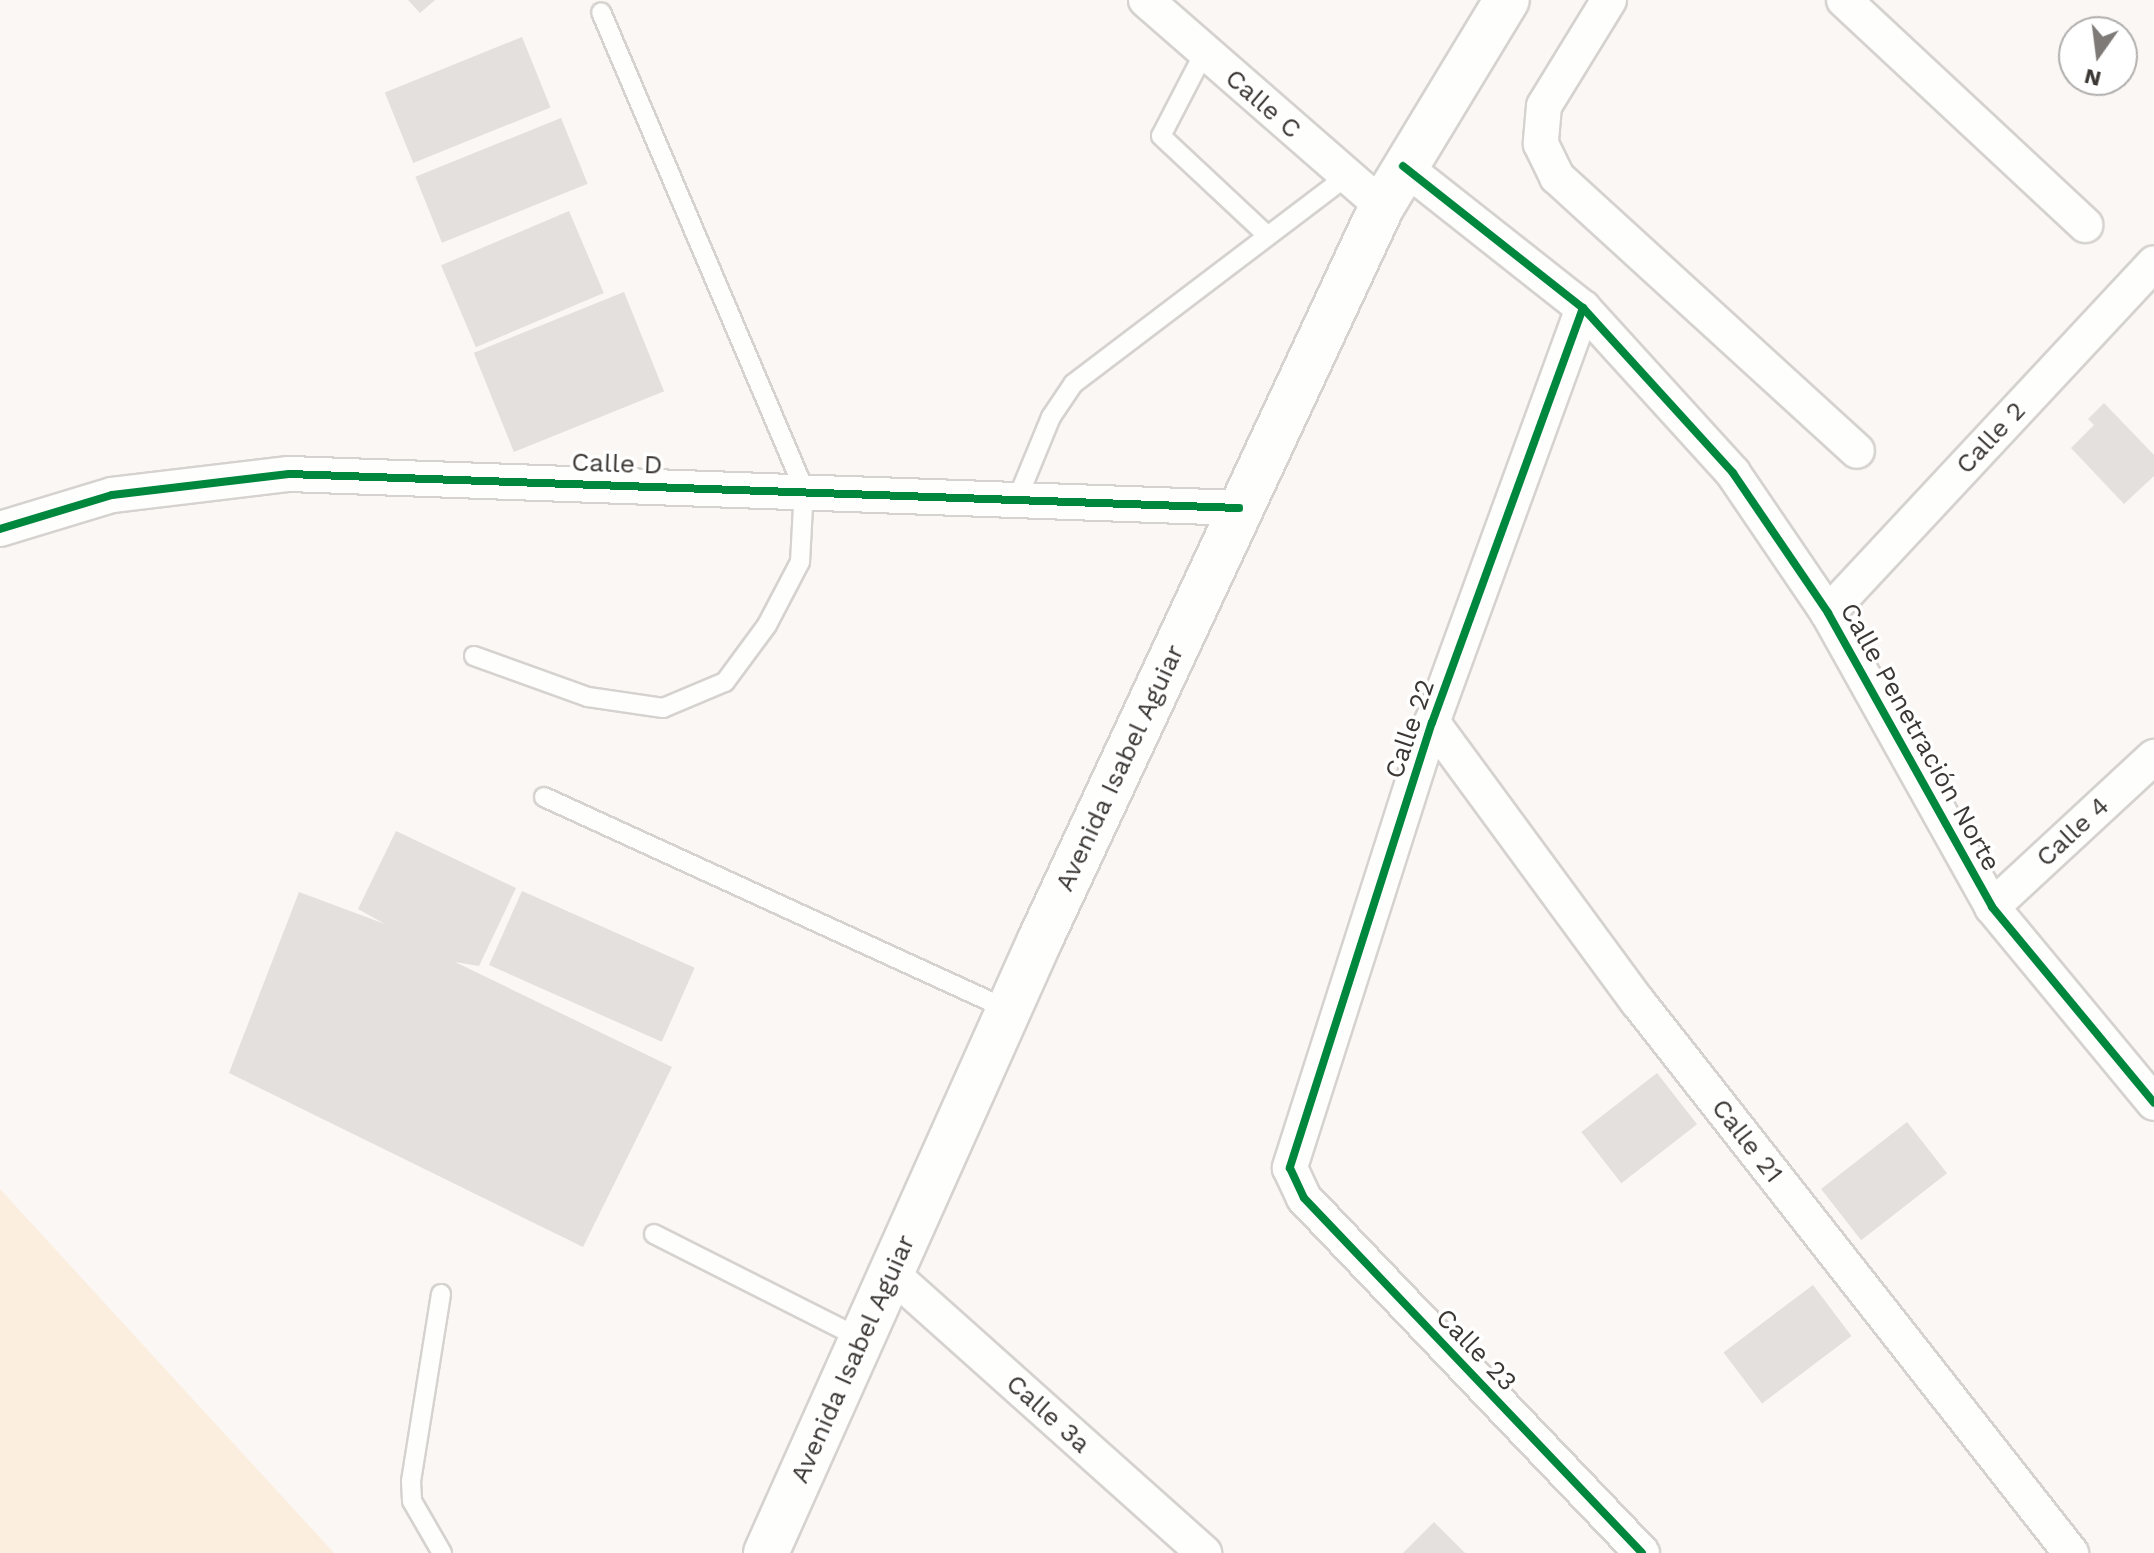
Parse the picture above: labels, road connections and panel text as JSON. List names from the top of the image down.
{
  "streets": {
    "main road": ["Avenida Isabel Aguiar"],
    "street": [
      "Calle C",
      "Calle 2",
      "Calle D",
      "Calle 22",
      "Calle Penetración Norte",
      "Calle 4",
      "Calle 21",
      "Calle 23",
      "Calle 3a"
    ]
  },
  "crossings": [
    ["Calle C", "Avenida Isabel Aguiar"],
    ["Calle 2", "Calle Penetración Norte"],
    ["Calle D", "Avenida Isabel Aguiar"],
    ["Calle 22", "Calle Penetración Norte"],
    ["Calle 22", "Calle 21"],
    ["Calle 22", "Calle 23"],
    ["Calle Penetración Norte", "Avenida Isabel Aguiar"],
    ["Calle Penetración Norte", "Calle 4"],
    ["Avenida Isabel Aguiar", "Calle 3a"]
  ],
  "north": "bottom"
}
